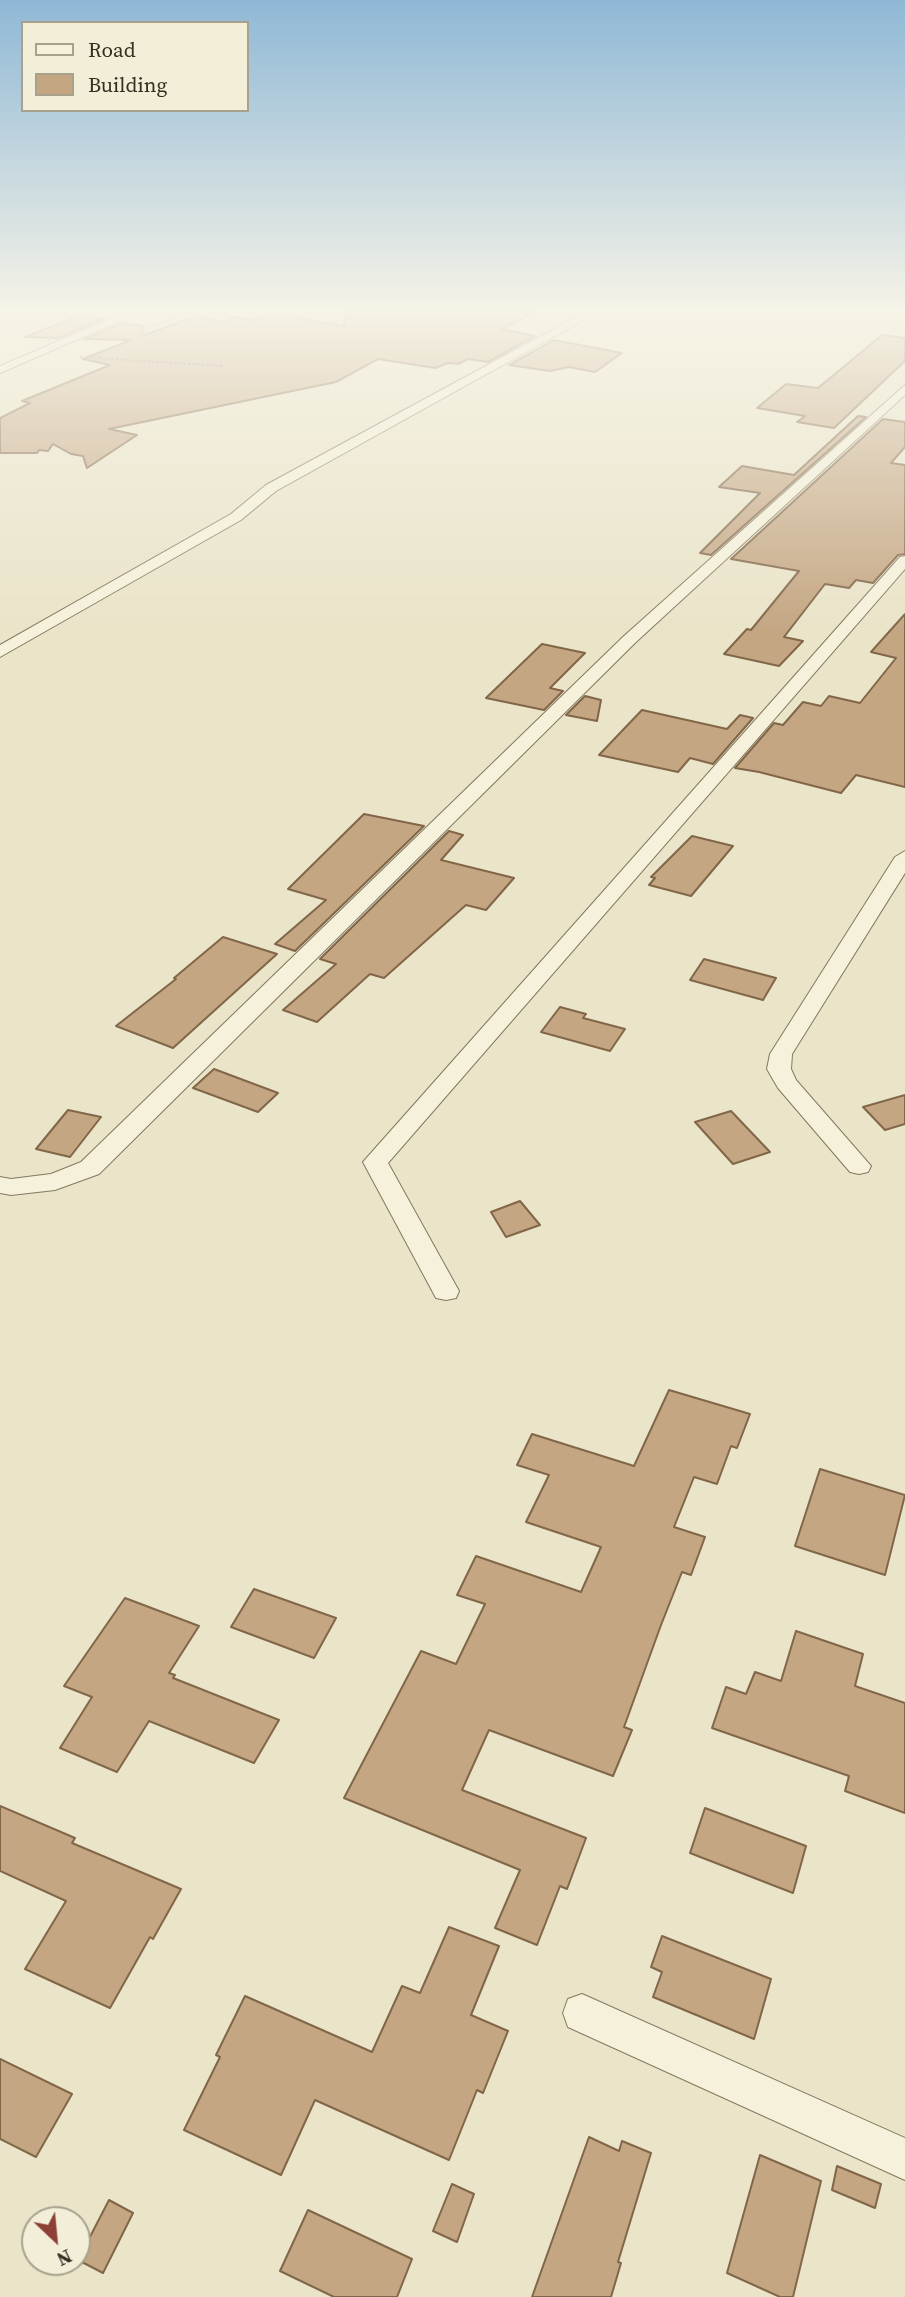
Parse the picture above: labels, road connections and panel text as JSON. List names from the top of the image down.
{
  "legend": ["Road", "Building"],
  "north": "bottom right"
}
